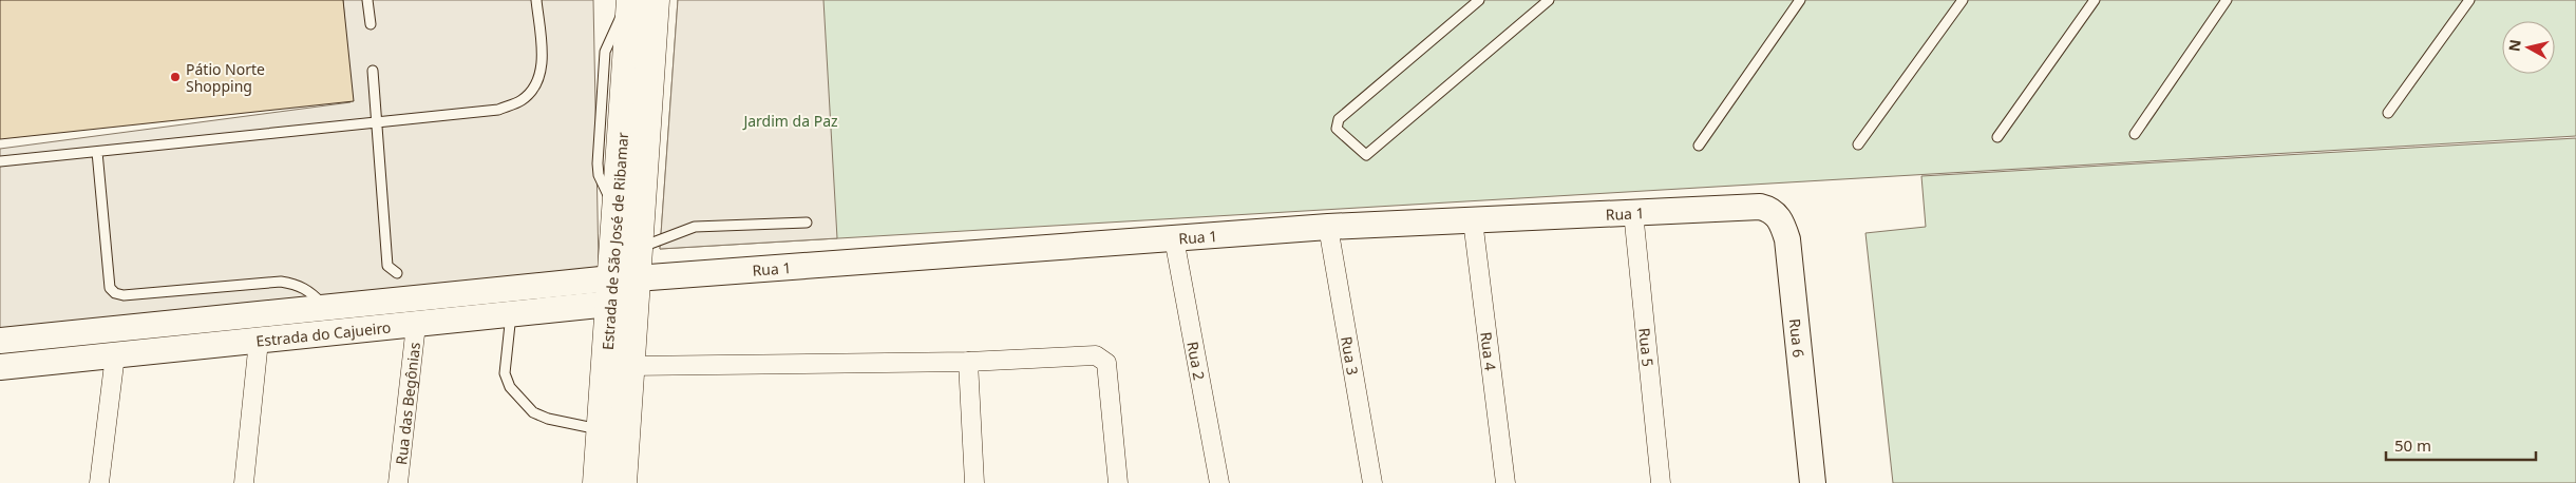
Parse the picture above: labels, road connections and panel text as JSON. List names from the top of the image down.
{
  "streets": {
    "main road": [
      "Rua 1",
      "Estrada de São José de Ribamar",
      "Estrada do Cajueiro",
      "Rua 6"
    ],
    "street": [
      "Rua 5",
      "Rua 4",
      "Rua 3",
      "Rua 2",
      "Rua das Begônias"
    ]
  },
  "crossings": [
    ["Rua 1", "Estrada de São José de Ribamar"],
    ["Rua 1", "Estrada do Cajueiro"],
    ["Rua 1", "Rua 6"],
    ["Rua 1", "Rua 5"],
    ["Rua 1", "Rua 4"],
    ["Rua 1", "Rua 3"],
    ["Rua 1", "Rua 2"],
    ["Estrada de São José de Ribamar", "Estrada do Cajueiro"],
    ["Estrada do Cajueiro", "Rua das Begônias"]
  ],
  "parks": ["Jardim da Paz"],
  "places": ["Pátio Norte Shopping"],
  "scale_bar": "50 m",
  "north": "left"
}
